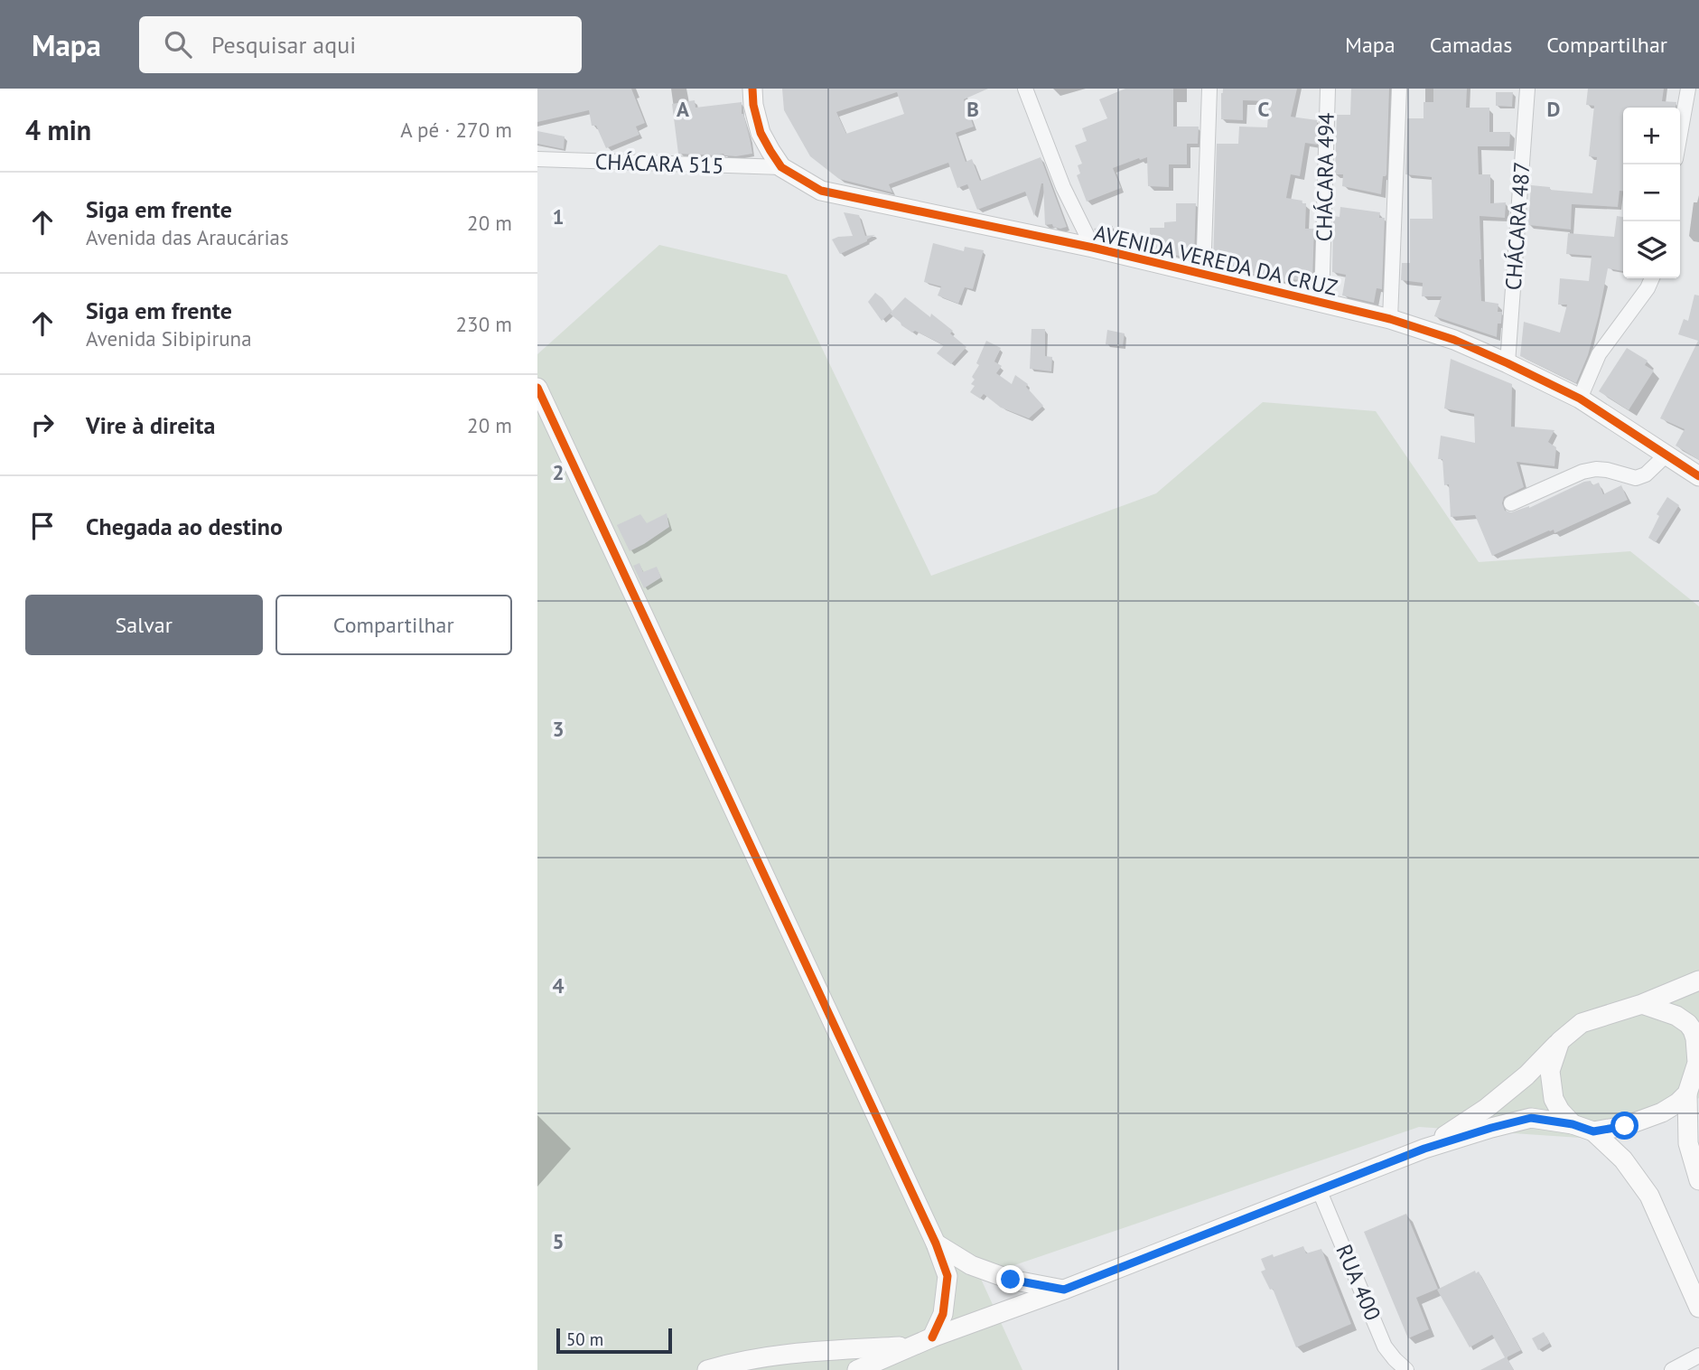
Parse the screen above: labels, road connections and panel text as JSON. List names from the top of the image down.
{
  "streets": {
    "street": [
      "CHÁCARA 515",
      "CHÁCARA 494",
      "CHÁCARA 487",
      "AVENIDA VEREDA DA CRUZ",
      "RUA 400"
    ]
  },
  "crossings": [
    ["CHÁCARA 515", "AVENIDA VEREDA DA CRUZ"],
    ["CHÁCARA 494", "AVENIDA VEREDA DA CRUZ"],
    ["CHÁCARA 487", "AVENIDA VEREDA DA CRUZ"]
  ],
  "scale_bar": "50 m",
  "page": {
    "header": "Mapa",
    "search": "Pesquisar aqui",
    "nav": ["Mapa", "Camadas", "Compartilhar"],
    "heading": ["4 min", "A pé · 270 m"],
    "map_buttons": ["+", "−"],
    "list": [
      ["Siga em frente", "Avenida das Araucárias", "20 m"],
      ["Siga em frente", "Avenida Sibipiruna", "230 m"],
      ["Vire à direita", "20 m"],
      "Chegada ao destino"
    ],
    "buttons": ["Salvar", "Compartilhar"],
    "scale": "50 m"
  },
  "grid": {
    "columns": [
      "A",
      "B",
      "C",
      "D"
    ],
    "rows": [
      "1",
      "2",
      "3",
      "4",
      "5"
    ]
  }
}
